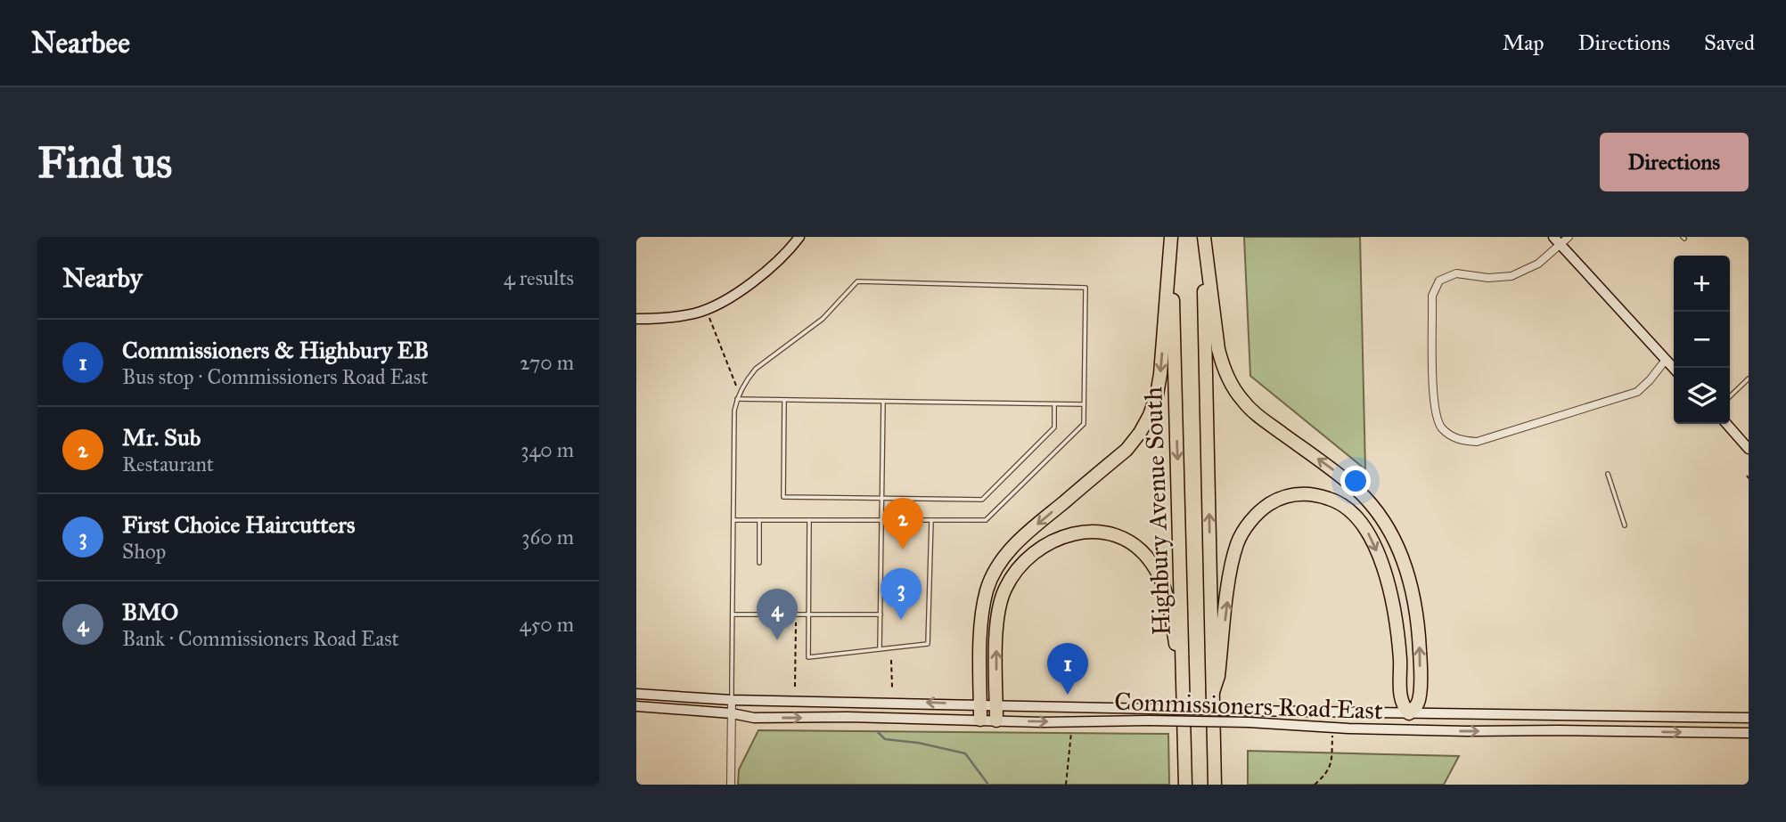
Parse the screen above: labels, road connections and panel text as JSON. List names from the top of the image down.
{
  "streets": {
    "highway": ["Highbury Avenue South"],
    "main road": ["Commissioners Road East"]
  },
  "page": {
    "header": "Nearbee",
    "nav": ["Map", "Directions", "Saved"],
    "buttons": "Directions",
    "title": "Find us",
    "heading": ["Nearby", "4 results"],
    "map_buttons": ["+", "−"],
    "list": [
      {
        "mark": "1",
        "name": "Commissioners & Highbury EB",
        "note": "Bus stop · Commissioners Road East",
        "value": "270 m"
      },
      {
        "mark": "2",
        "name": "Mr. Sub",
        "note": "Restaurant",
        "value": "340 m"
      },
      {
        "mark": "3",
        "name": "First Choice Haircutters",
        "note": "Shop",
        "value": "360 m"
      },
      {
        "mark": "4",
        "name": "BMO",
        "note": "Bank · Commissioners Road East",
        "value": "450 m"
      }
    ],
    "pins": [
      "2",
      "3",
      "4",
      "1"
    ]
  }
}
